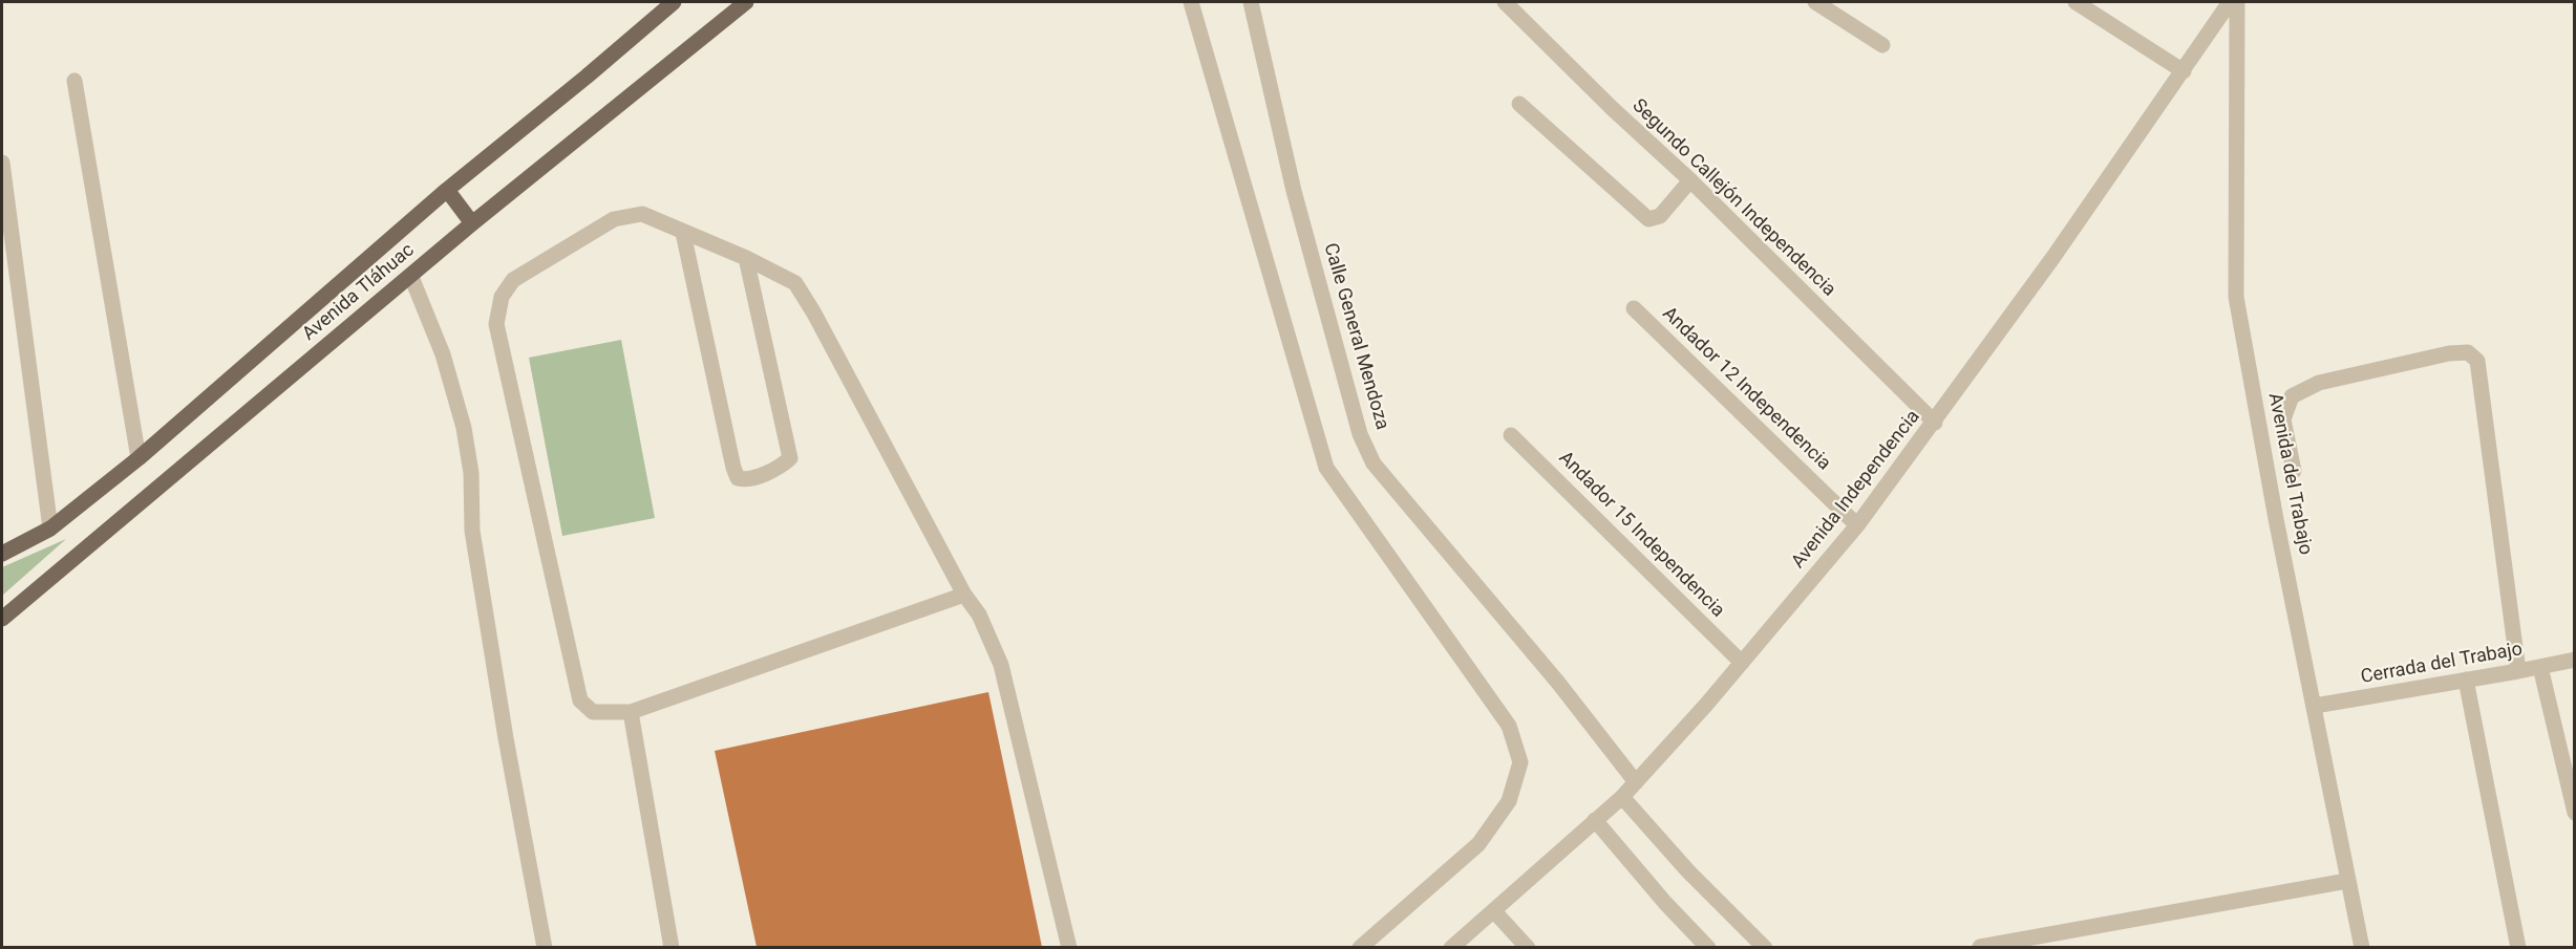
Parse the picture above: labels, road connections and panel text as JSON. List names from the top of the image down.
{
  "streets": {
    "main road": ["Avenida Tláhuac"],
    "street": [
      "Segundo Callejón Independencia",
      "Calle General Mendoza",
      "Andador 12 Independencia",
      "Avenida del Trabajo",
      "Avenida Independencia",
      "Andador 15 Independencia",
      "Cerrada del Trabajo"
    ]
  },
  "crossings": [
    ["Segundo Callejón Independencia", "Avenida Independencia"],
    ["Calle General Mendoza", "Avenida Independencia"],
    ["Andador 12 Independencia", "Avenida Independencia"],
    ["Avenida del Trabajo", "Cerrada del Trabajo"],
    ["Avenida Independencia", "Andador 15 Independencia"]
  ]
}
